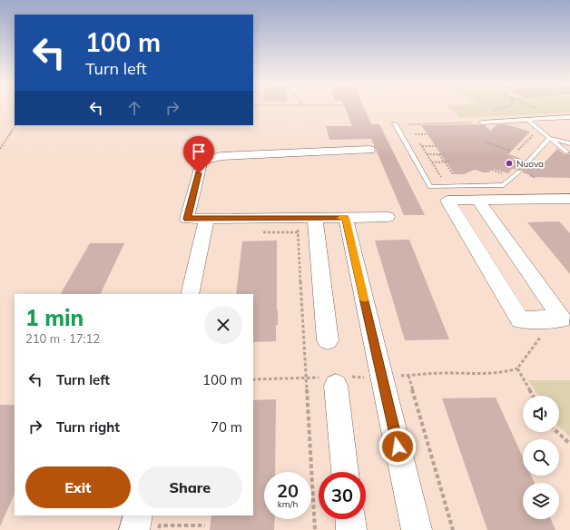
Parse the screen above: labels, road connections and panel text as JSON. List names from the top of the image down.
{
  "places": ["Nuova"],
  "page": {
    "turn": ["100 m", "Turn left"],
    "heading": ["1 min", "210 m · 17:12"],
    "list": [
      {
        "name": "Turn left",
        "value": "100 m"
      },
      {
        "name": "Turn right",
        "value": "70 m"
      }
    ],
    "buttons": ["Exit", "Share"],
    "speed": "20 km/h",
    "limit": "30"
  }
}
